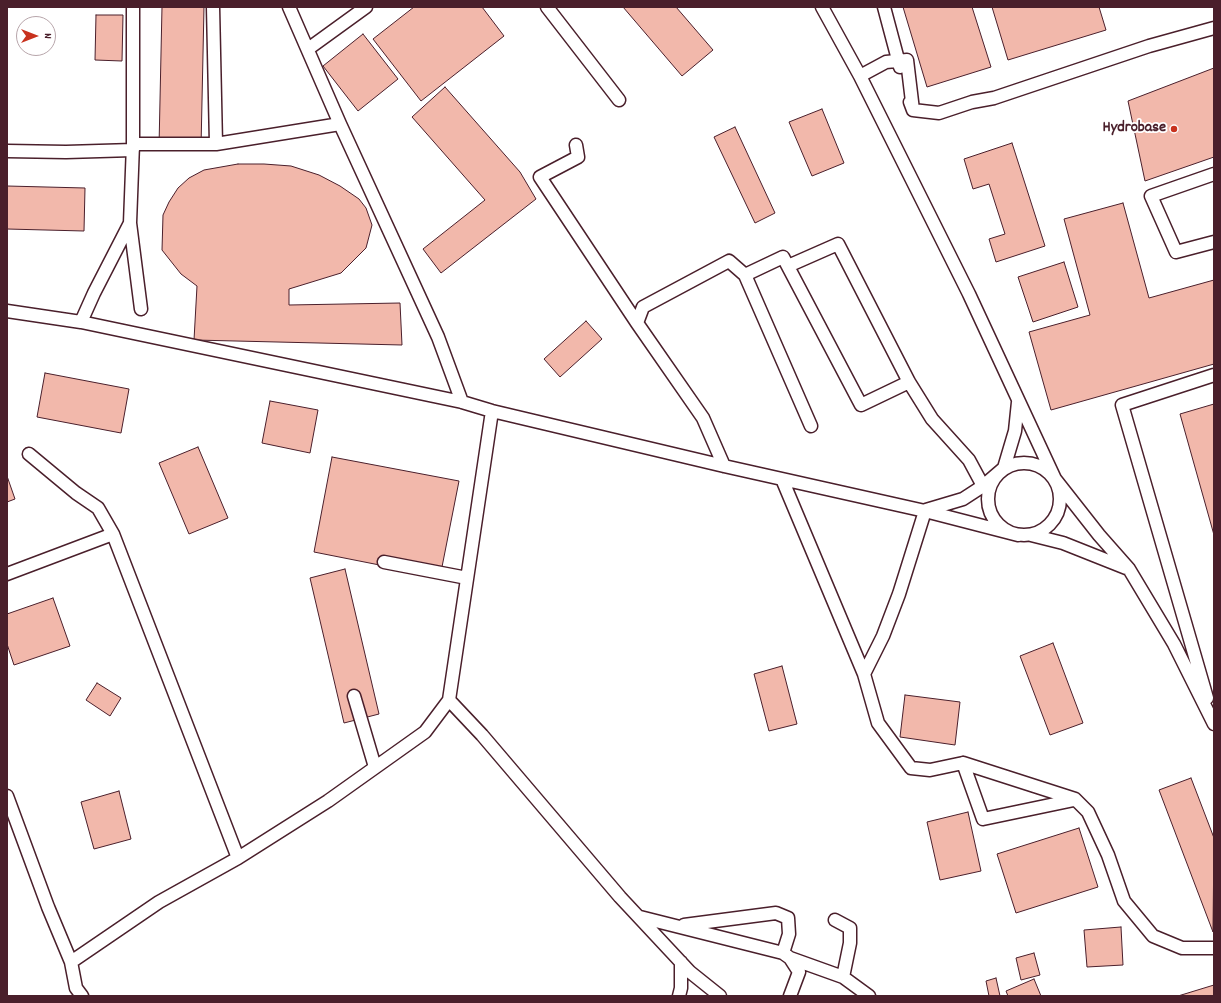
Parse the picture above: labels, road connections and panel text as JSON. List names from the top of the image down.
{
  "places": ["Hydrobase"],
  "north": "right"
}
